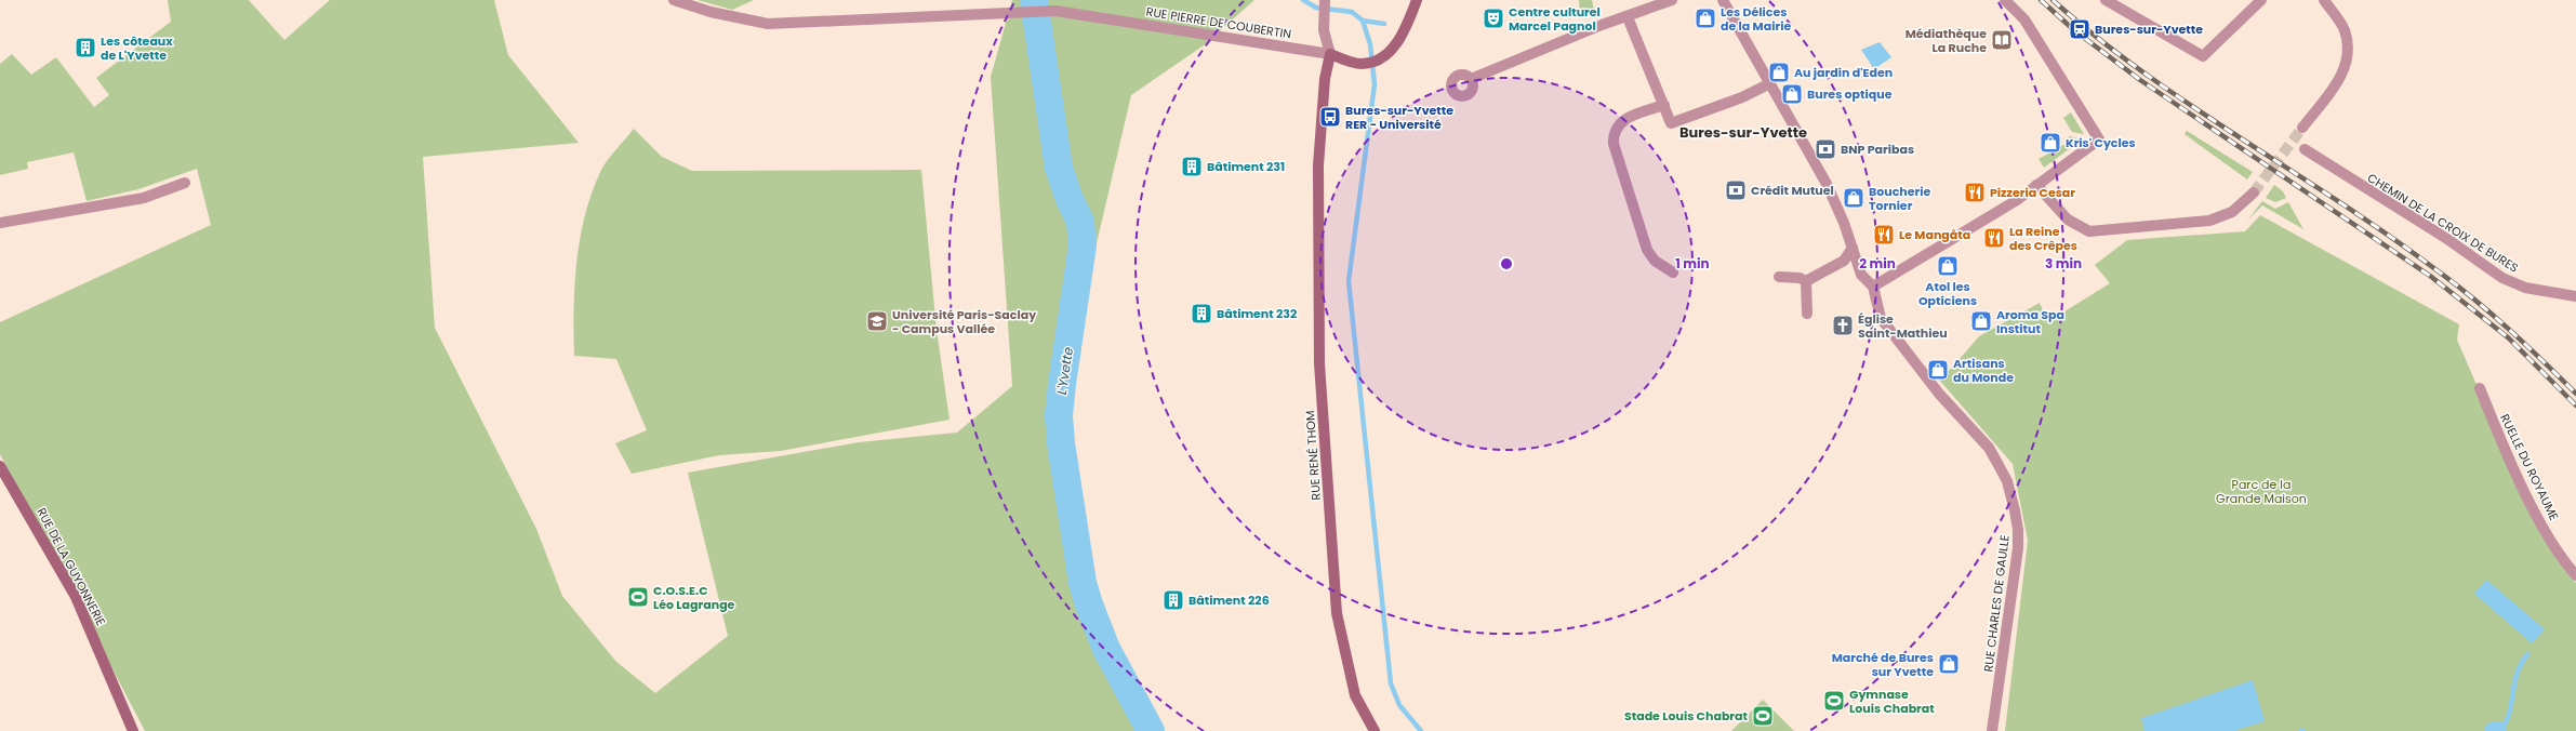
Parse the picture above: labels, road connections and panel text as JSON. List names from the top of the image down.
{
  "streets": {
    "main road": ["RUE RENÉ THOM", "RUE DE LA GUYONNERIE"],
    "street": [
      "RUE PIERRE DE COUBERTIN",
      "CHEMIN DE LA CROIX DE BURES",
      "RUELLE DU ROYAUME",
      "RUE CHARLES DE GAULLE"
    ]
  },
  "crossings": [
    ["RUE PIERRE DE COUBERTIN", "RUE RENÉ THOM"]
  ],
  "districts": ["Bures-sur-Yvette"],
  "water": ["L'Yvette"],
  "parks": ["Parc de la Grande Maison"],
  "places": {
    "theatre": ["Centre culturel Marcel Pagnol"],
    "shop": [
      "Les Délices de la Mairie",
      "Au jardin d'Eden",
      "Bures optique",
      "Kris' Cycles",
      "Boucherie Tornier",
      "Atol les Opticiens",
      "Aroma Spa Institut",
      "Artisans du Monde",
      "Marché de Bures sur Yvette"
    ],
    "station": ["Bures-sur-Yvette"],
    "library": ["Médiathèque La Ruche"],
    "building": [
      "Les côteaux de L'Yvette",
      "Bâtiment 231",
      "Bâtiment 232",
      "Bâtiment 226"
    ],
    "bus stop": ["Bures-sur-Yvette RER - Université"],
    "bank": ["BNP Paribas", "Crédit Mutuel"],
    "restaurant": ["Pizzeria Cesar", "Le Mangåta", "La Reine des Crêpes"],
    "school or university": ["Université Paris-Saclay - Campus Vallée"],
    "church": ["Église Saint-Mathieu"],
    "sports": ["C.O.S.E.C Léo Lagrange", "Gymnase Louis Chabrat", "Stade Louis Chabrat"]
  },
  "rings": ["1 min", "2 min", "3 min"]
}
